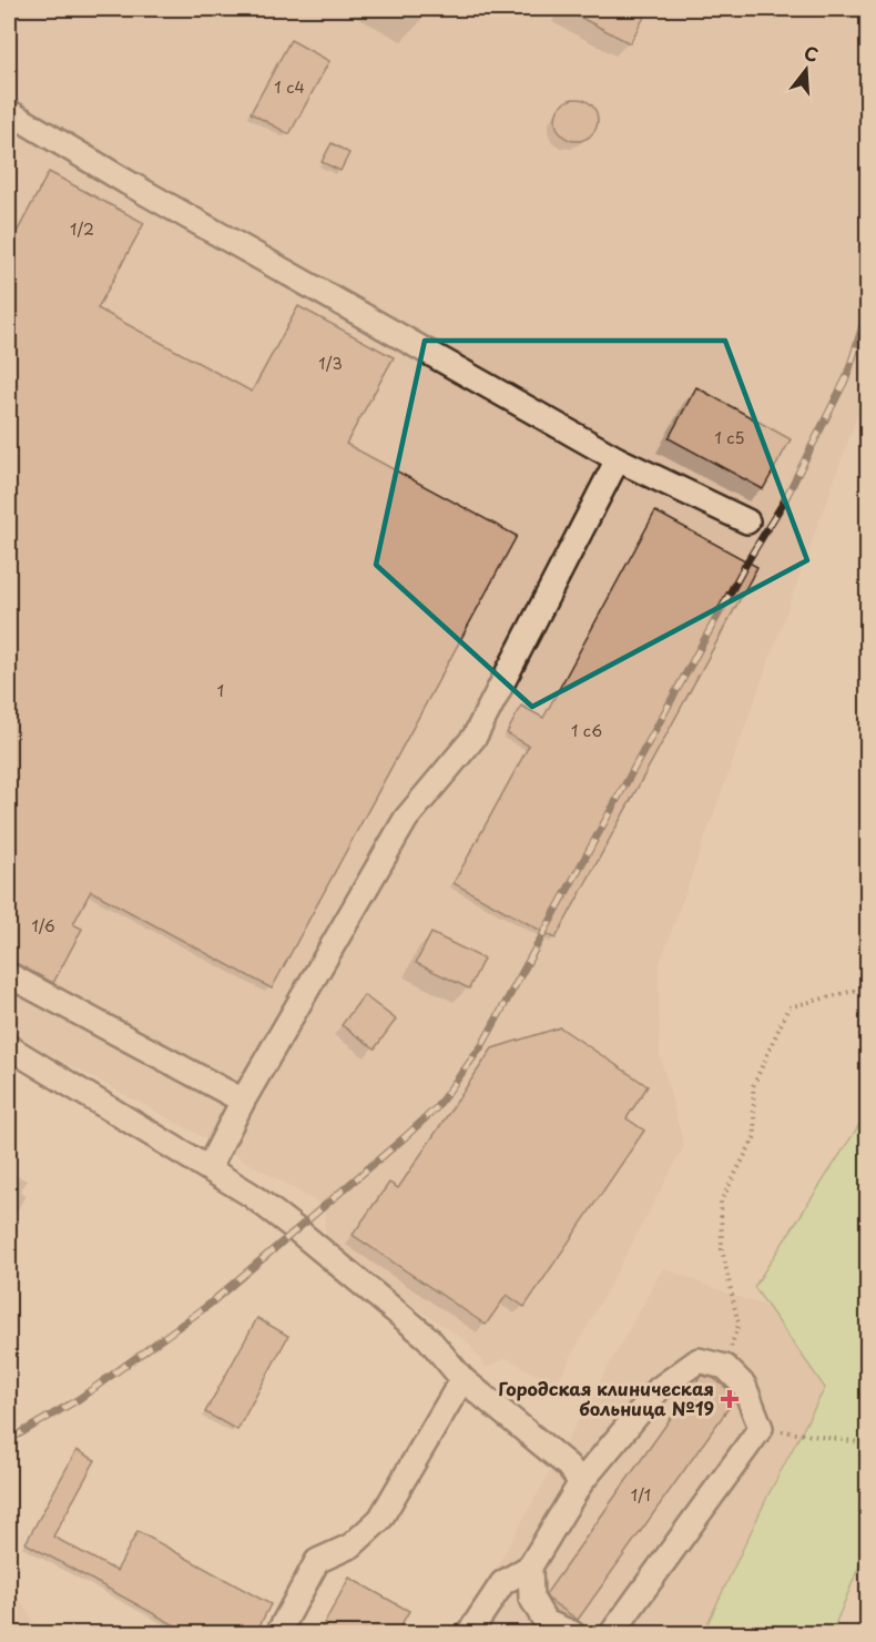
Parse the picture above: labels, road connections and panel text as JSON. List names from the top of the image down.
{
  "places": {
    "health": ["Городская клиническая больница №19"]
  },
  "house_numbers": [
    "1 с4",
    "1/2",
    "1/3",
    "1 с5",
    "1",
    "1 с6",
    "1/6",
    "1/1"
  ],
  "north": "top"
}
